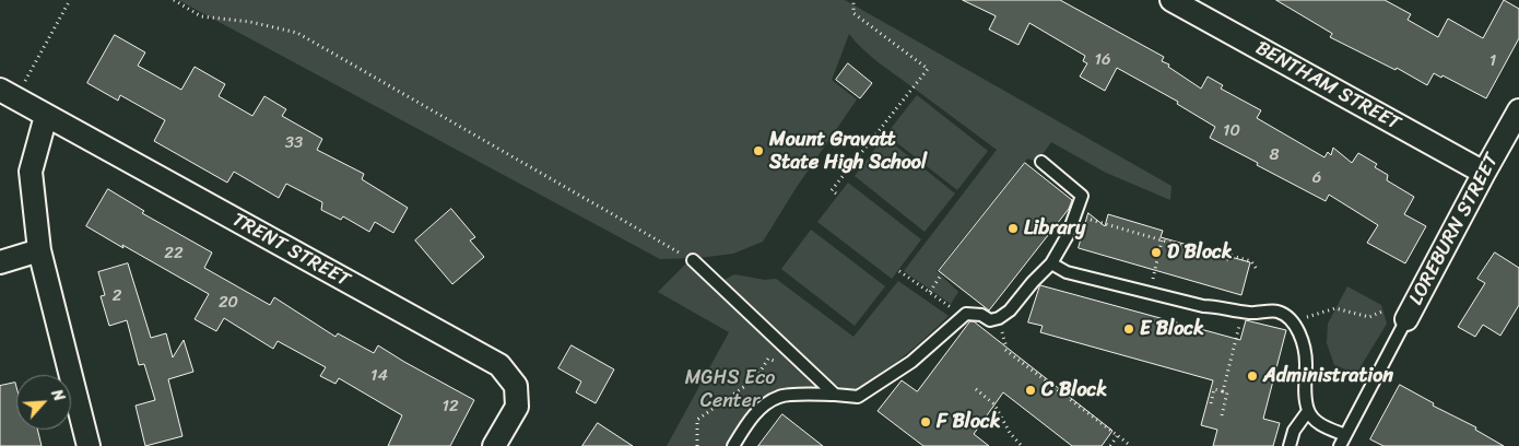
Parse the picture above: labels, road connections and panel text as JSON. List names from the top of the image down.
{
  "streets": {
    "street": ["BENTHAM STREET", "LOREBURN STREET", "TRENT STREET"]
  },
  "crossings": [
    ["BENTHAM STREET", "LOREBURN STREET"]
  ],
  "parks": ["MGHS Eco Center"],
  "places": [
    "Mount Gravatt State High School",
    "Library",
    "D Block",
    "E Block",
    "Administration",
    "C Block",
    "F Block"
  ],
  "house_numbers": [
    "16",
    "1",
    "10",
    "33",
    "8",
    "6",
    "22",
    "2",
    "20",
    "14",
    "12"
  ],
  "north": "top right"
}
